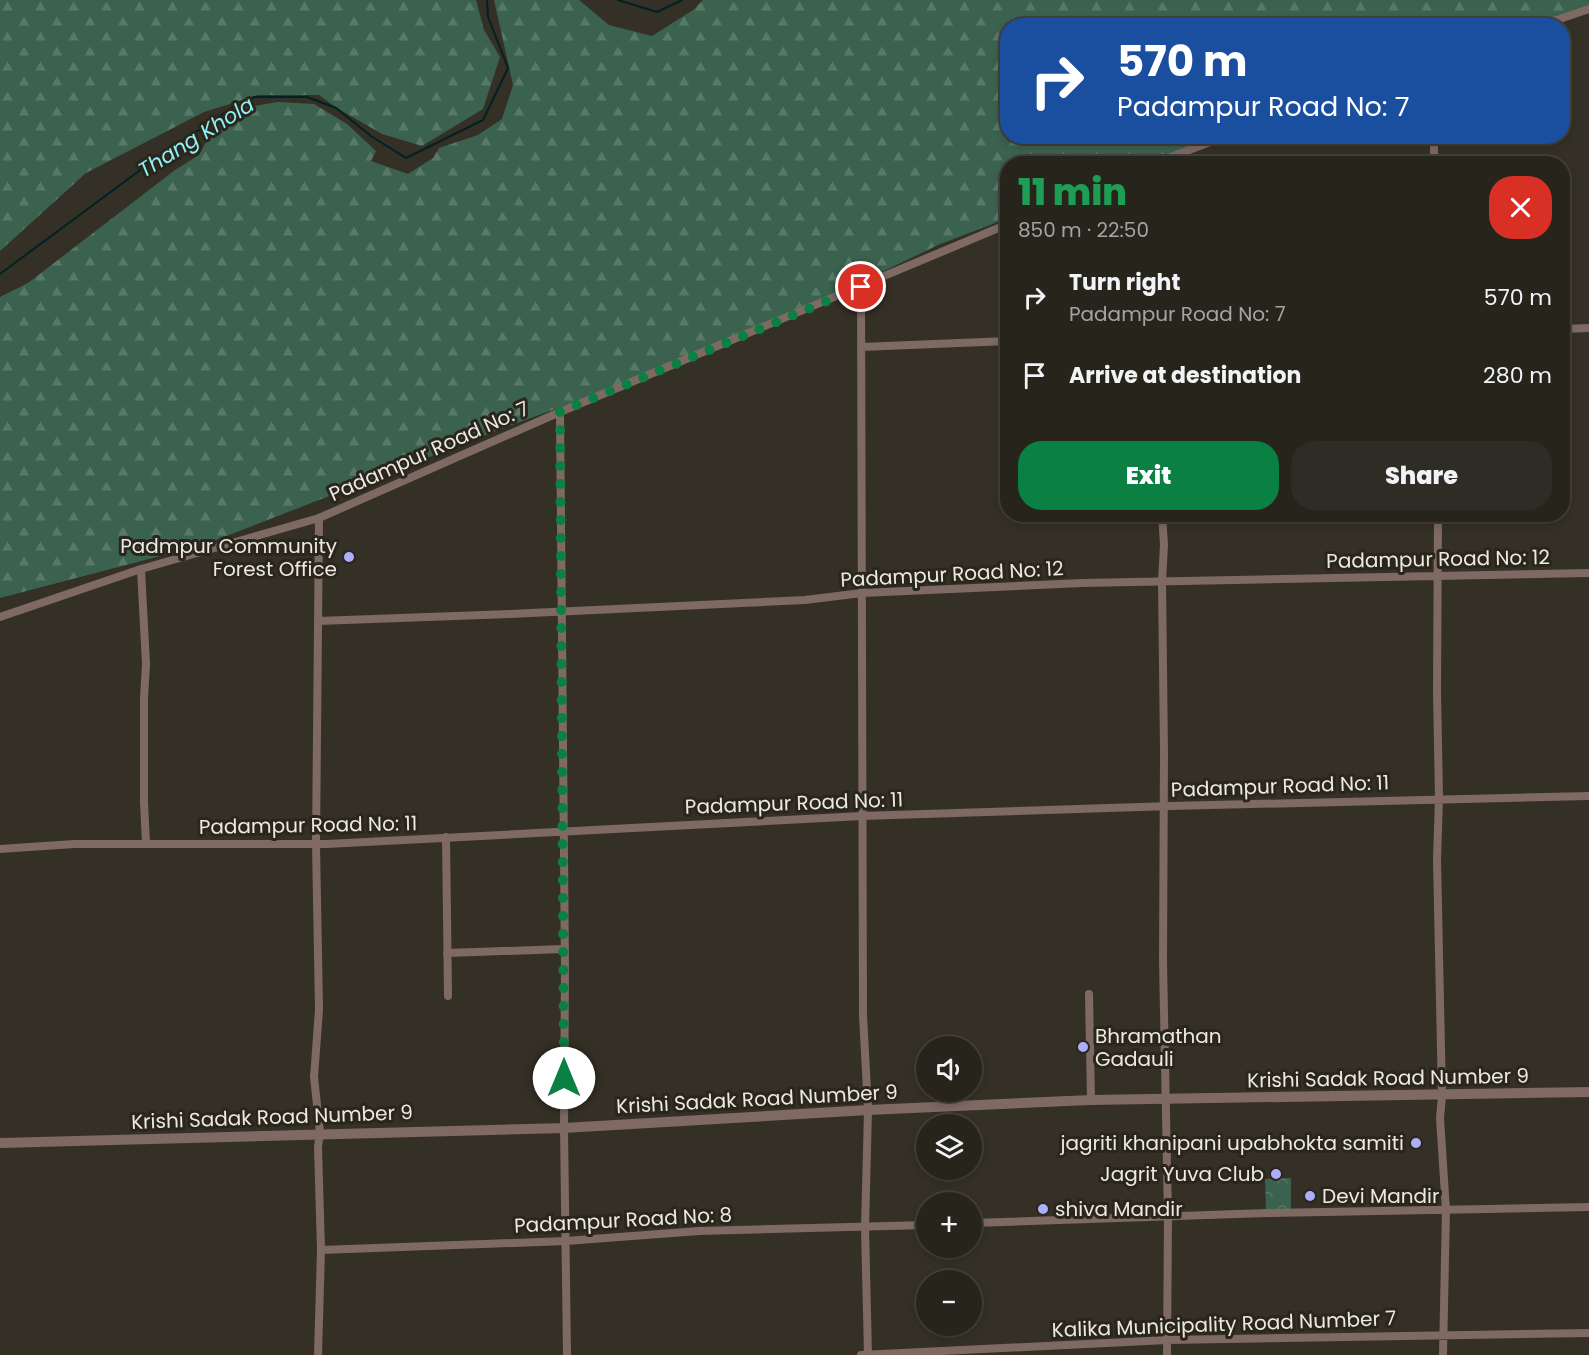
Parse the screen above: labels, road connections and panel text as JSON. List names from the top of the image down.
{
  "streets": {
    "street": [
      "Padampur Road No: 7",
      "Padampur Road No: 12",
      "Padampur Road No: 11",
      "Krishi Sadak Road Number 9",
      "Padampur Road No: 8",
      "Kalika Municipality Road Number 7"
    ]
  },
  "water": ["Thang Khola"],
  "places": [
    "Padmpur Community Forest Office",
    "Bhramathan Gadauli",
    "jagriti khanipani upabhokta samiti",
    "Jagrit Yuva Club",
    "Devi Mandir",
    "shiva Mandir"
  ],
  "page": {
    "turn": ["570 m", "Padampur Road No: 7"],
    "heading": ["11 min", "850 m · 22:50"],
    "list": [
      {
        "name": "Turn right",
        "note": "Padampur Road No: 7",
        "value": "570 m"
      },
      {
        "name": "Arrive at destination",
        "value": "280 m"
      }
    ],
    "buttons": ["Exit", "Share"],
    "map_buttons": ["+", "−"]
  }
}
